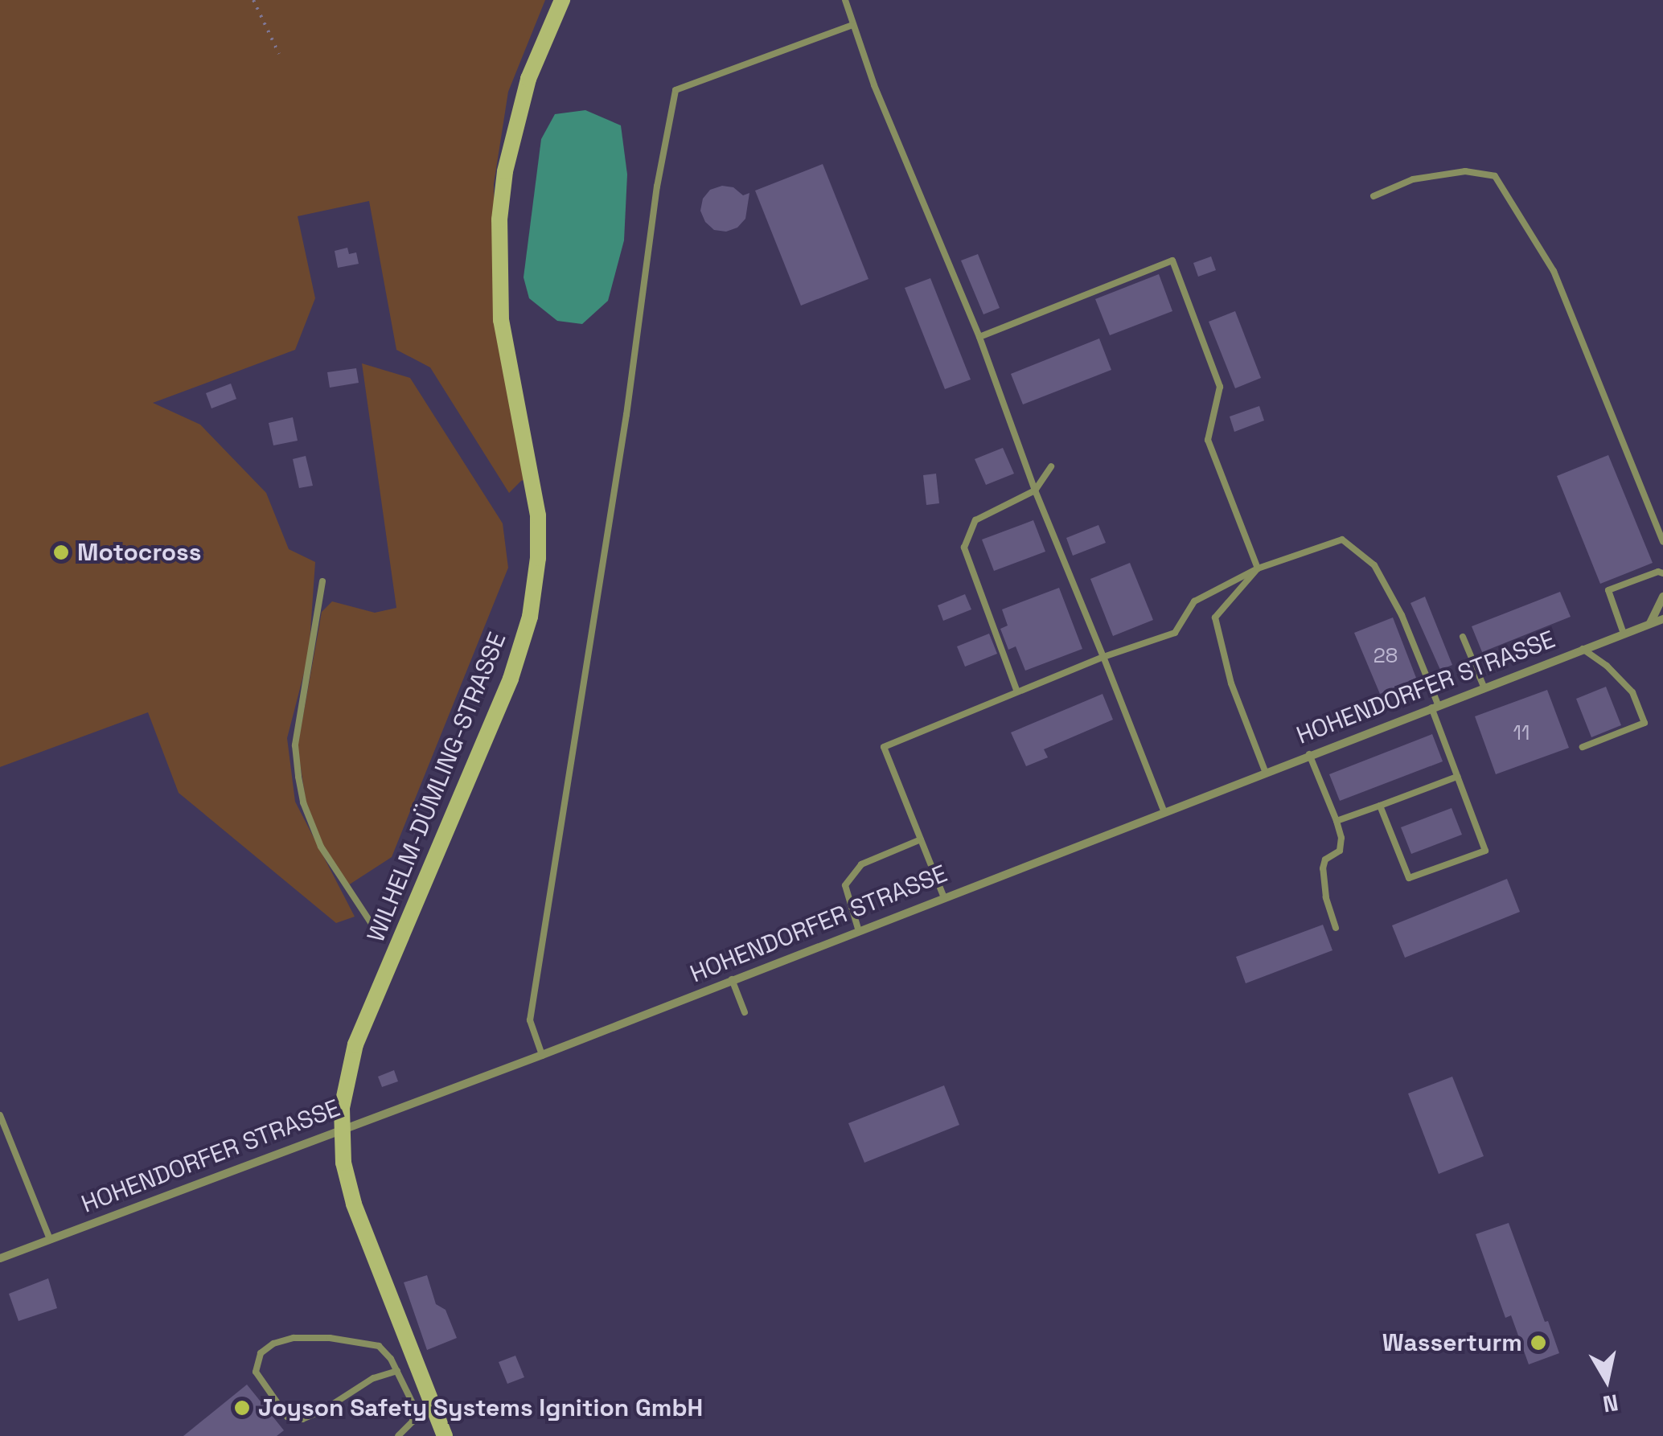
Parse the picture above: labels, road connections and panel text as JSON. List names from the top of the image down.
{
  "streets": {
    "street": ["HOHENDORFER STRASSE", "WILHELM-DÜMLING-STRASSE"]
  },
  "crossings": [
    ["HOHENDORFER STRASSE", "WILHELM-DÜMLING-STRASSE"]
  ],
  "places": ["Motocross", "Wasserturm", "Joyson Safety Systems Ignition GmbH"],
  "house_numbers": ["28", "11"],
  "north": "bottom"
}
